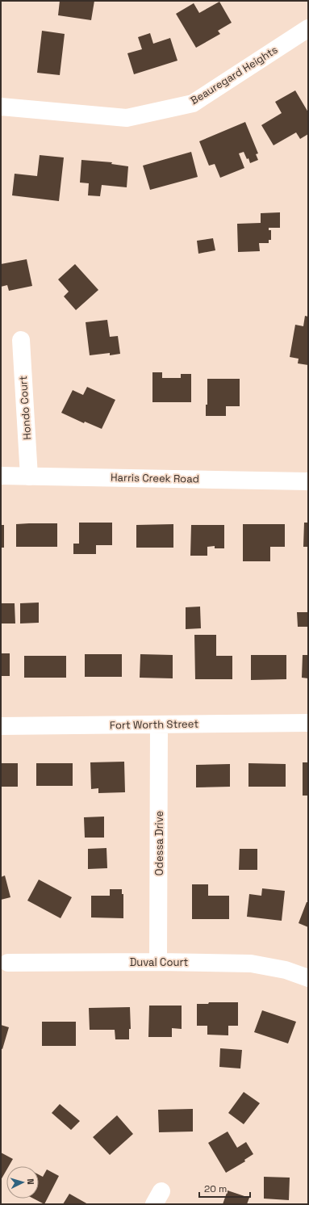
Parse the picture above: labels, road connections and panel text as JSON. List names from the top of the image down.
{
  "streets": {
    "street": [
      "Beauregard Heights",
      "Hondo Court",
      "Harris Creek Road",
      "Fort Worth Street",
      "Odessa Drive",
      "Duval Court"
    ]
  },
  "crossings": [
    ["Hondo Court", "Harris Creek Road"],
    ["Fort Worth Street", "Odessa Drive"],
    ["Odessa Drive", "Duval Court"]
  ],
  "scale_bar": "20 m",
  "north": "right"
}
